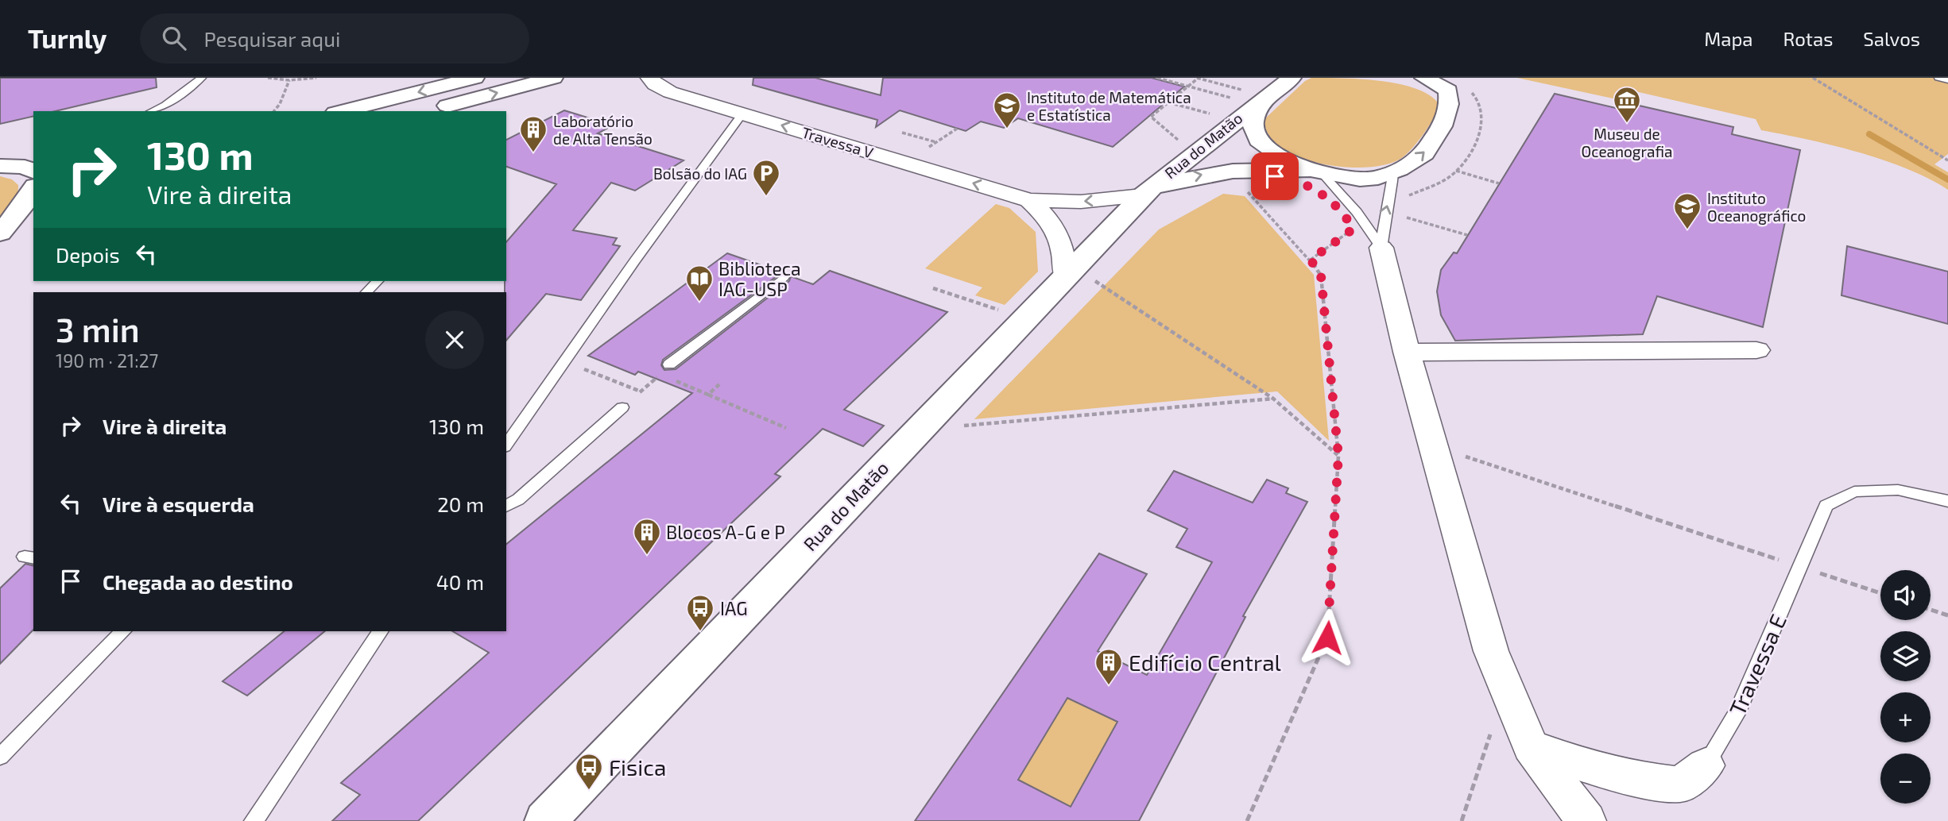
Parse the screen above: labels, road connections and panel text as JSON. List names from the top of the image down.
{
  "streets": {
    "street": ["Travessa V", "Rua do Matão", "Travessa E"]
  },
  "crossings": [
    ["Travessa V", "Rua do Matão"]
  ],
  "one_way": ["Travessa V"],
  "places": {
    "museum": ["Museu de Oceanografia"],
    "school or university": ["Instituto de Matemática e Estatística", "Instituto Oceanográfico"],
    "building": ["Laboratório de Alta Tensão", "Blocos A-G e P", "Edifício Central"],
    "parking": ["Bolsão do IAG"],
    "library": ["Biblioteca IAG-USP"],
    "bus stop": ["IAG", "Fisica"]
  },
  "page": {
    "header": "Turnly",
    "search": "Pesquisar aqui",
    "nav": ["Mapa", "Rotas", "Salvos"],
    "turn": ["130 m", "Vire à direita"],
    "then": "Depois",
    "heading": ["3 min", "190 m · 21:27"],
    "list": [
      {
        "name": "Vire à direita",
        "value": "130 m"
      },
      {
        "name": "Vire à esquerda",
        "value": "20 m"
      },
      {
        "name": "Chegada ao destino",
        "value": "40 m"
      }
    ],
    "map_buttons": ["+", "−"]
  }
}
